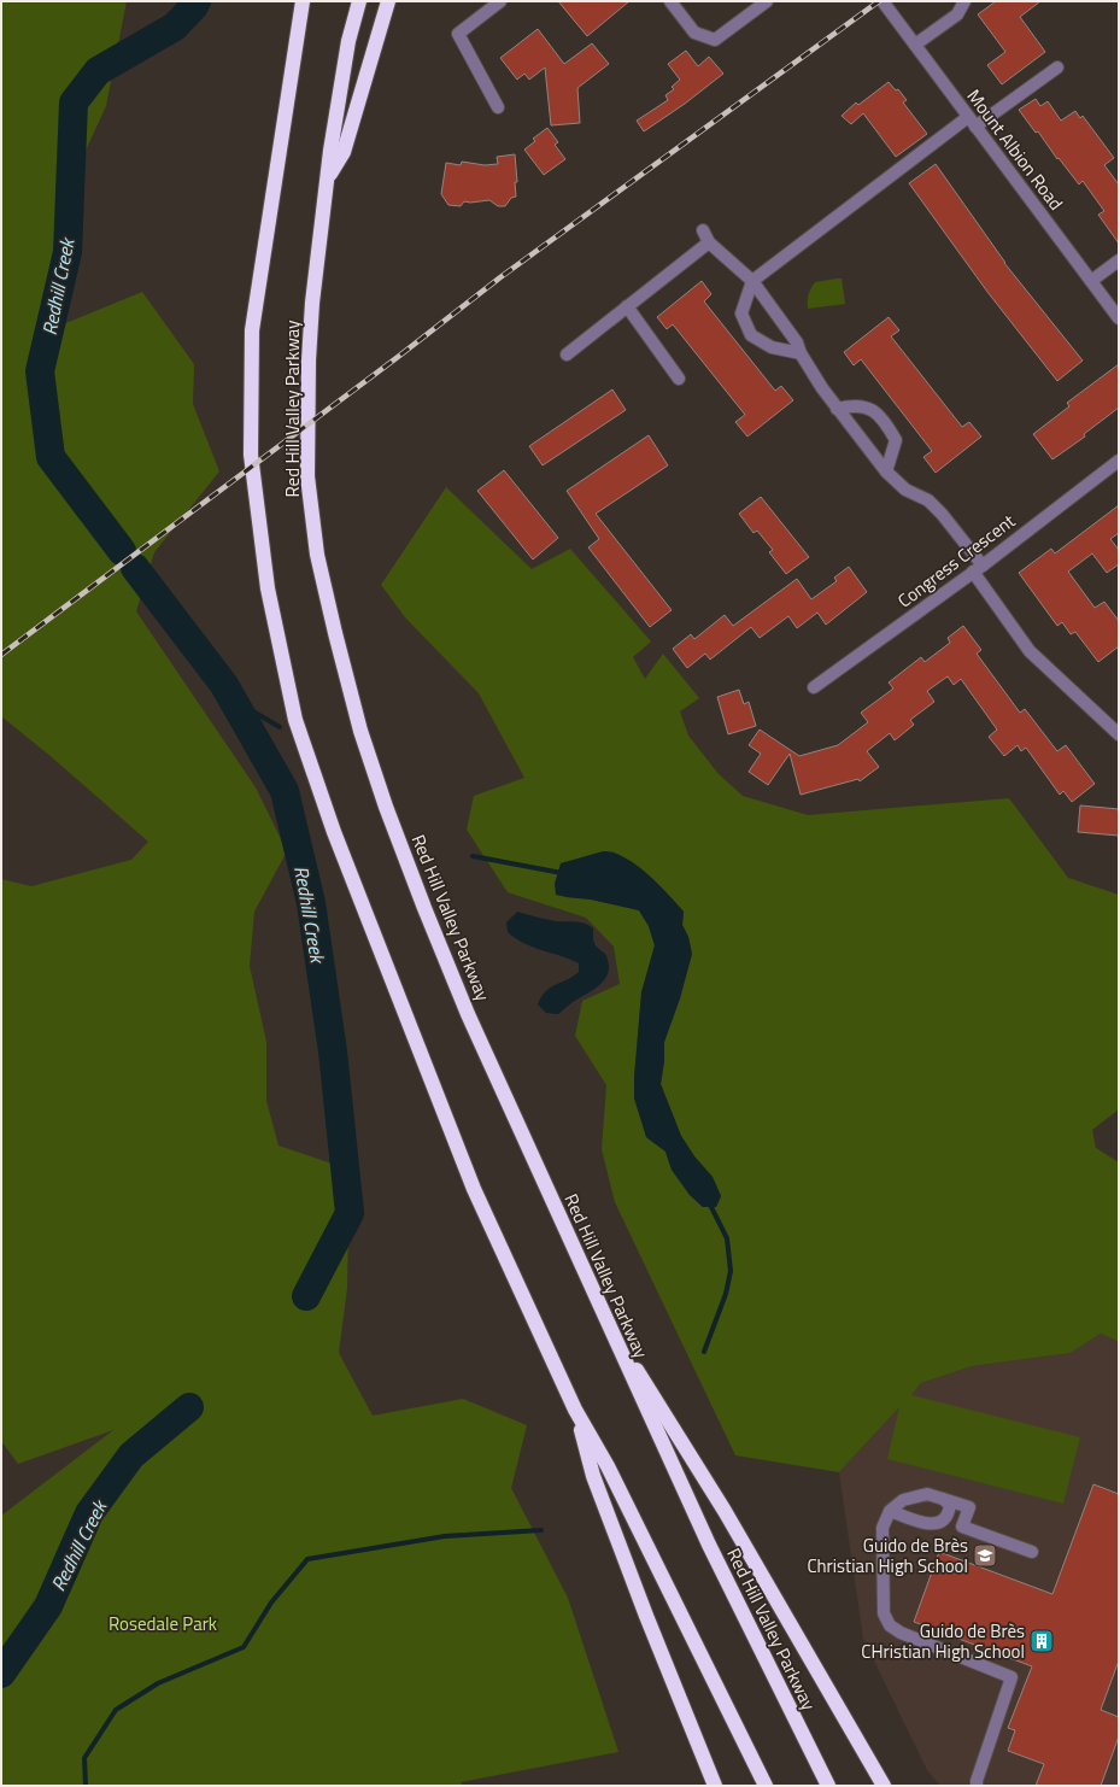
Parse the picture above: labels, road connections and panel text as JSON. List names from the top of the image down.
{
  "streets": {
    "highway": ["Red Hill Valley Parkway"],
    "street": ["Mount Albion Road", "Congress Crescent"]
  },
  "water": ["Redhill Creek"],
  "parks": ["Rosedale Park"],
  "places": {
    "school or university": ["Guido de Brès Christian High School"],
    "building": ["Guido de Brès CHristian High School"]
  }
}
